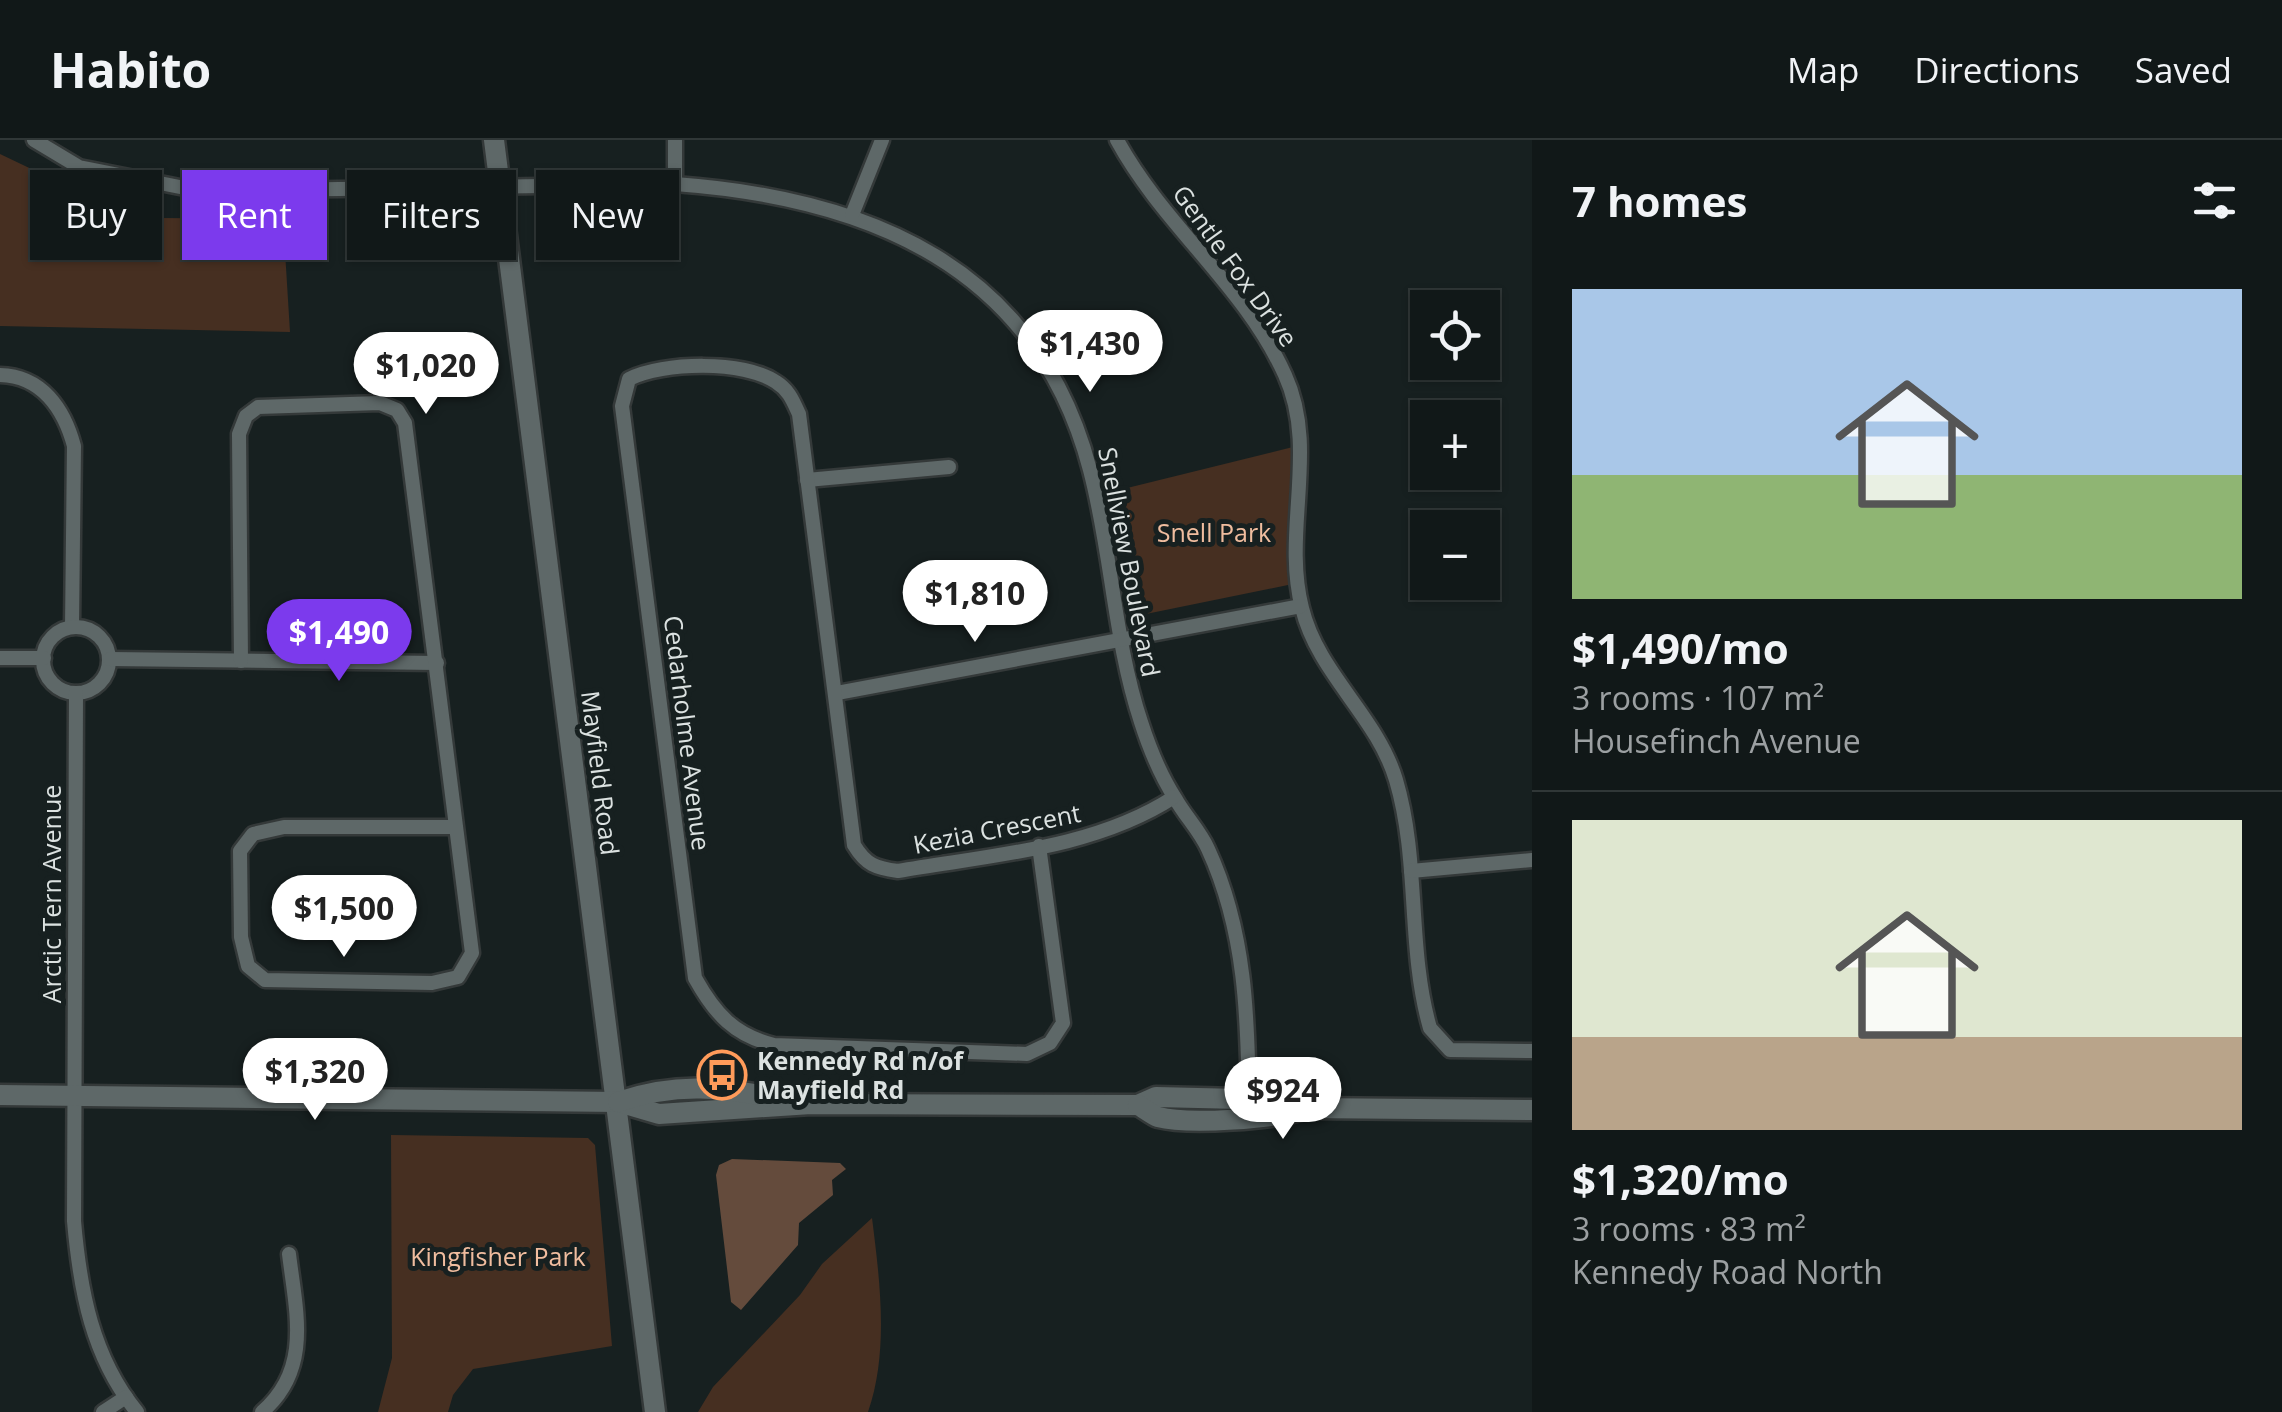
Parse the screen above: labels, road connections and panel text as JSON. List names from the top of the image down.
{
  "streets": {
    "main road": ["Mayfield Road"],
    "street": [
      "Gentle Fox Drive",
      "Snellview Boulevard",
      "Cedarholme Avenue",
      "Kezia Crescent",
      "Arctic Tern Avenue"
    ]
  },
  "crossings": [
    ["Snellview Boulevard", "Kezia Crescent"],
    ["Cedarholme Avenue", "Kezia Crescent"]
  ],
  "parks": ["Snell Park", "Kingfisher Park"],
  "places": {
    "bus stop": ["Kennedy Rd n/of Mayfield Rd"]
  },
  "page": {
    "header": "Habito",
    "nav": ["Map", "Directions", "Saved"],
    "heading": "7 homes",
    "chip": [
      "Buy",
      "Rent",
      "Filters",
      "New"
    ],
    "list": [
      {
        "name": "$1,490/mo",
        "note": "3 rooms · 107 m² · Housefinch Avenue"
      },
      {
        "name": "$1,320/mo",
        "note": "3 rooms · 83 m² · Kennedy Road North"
      }
    ],
    "map_buttons": ["+", "−"],
    "price": [
      "$1,430",
      "$1,020",
      "$1,810",
      "$1,490",
      "$1,500",
      "$1,320",
      "$924"
    ]
  }
}
